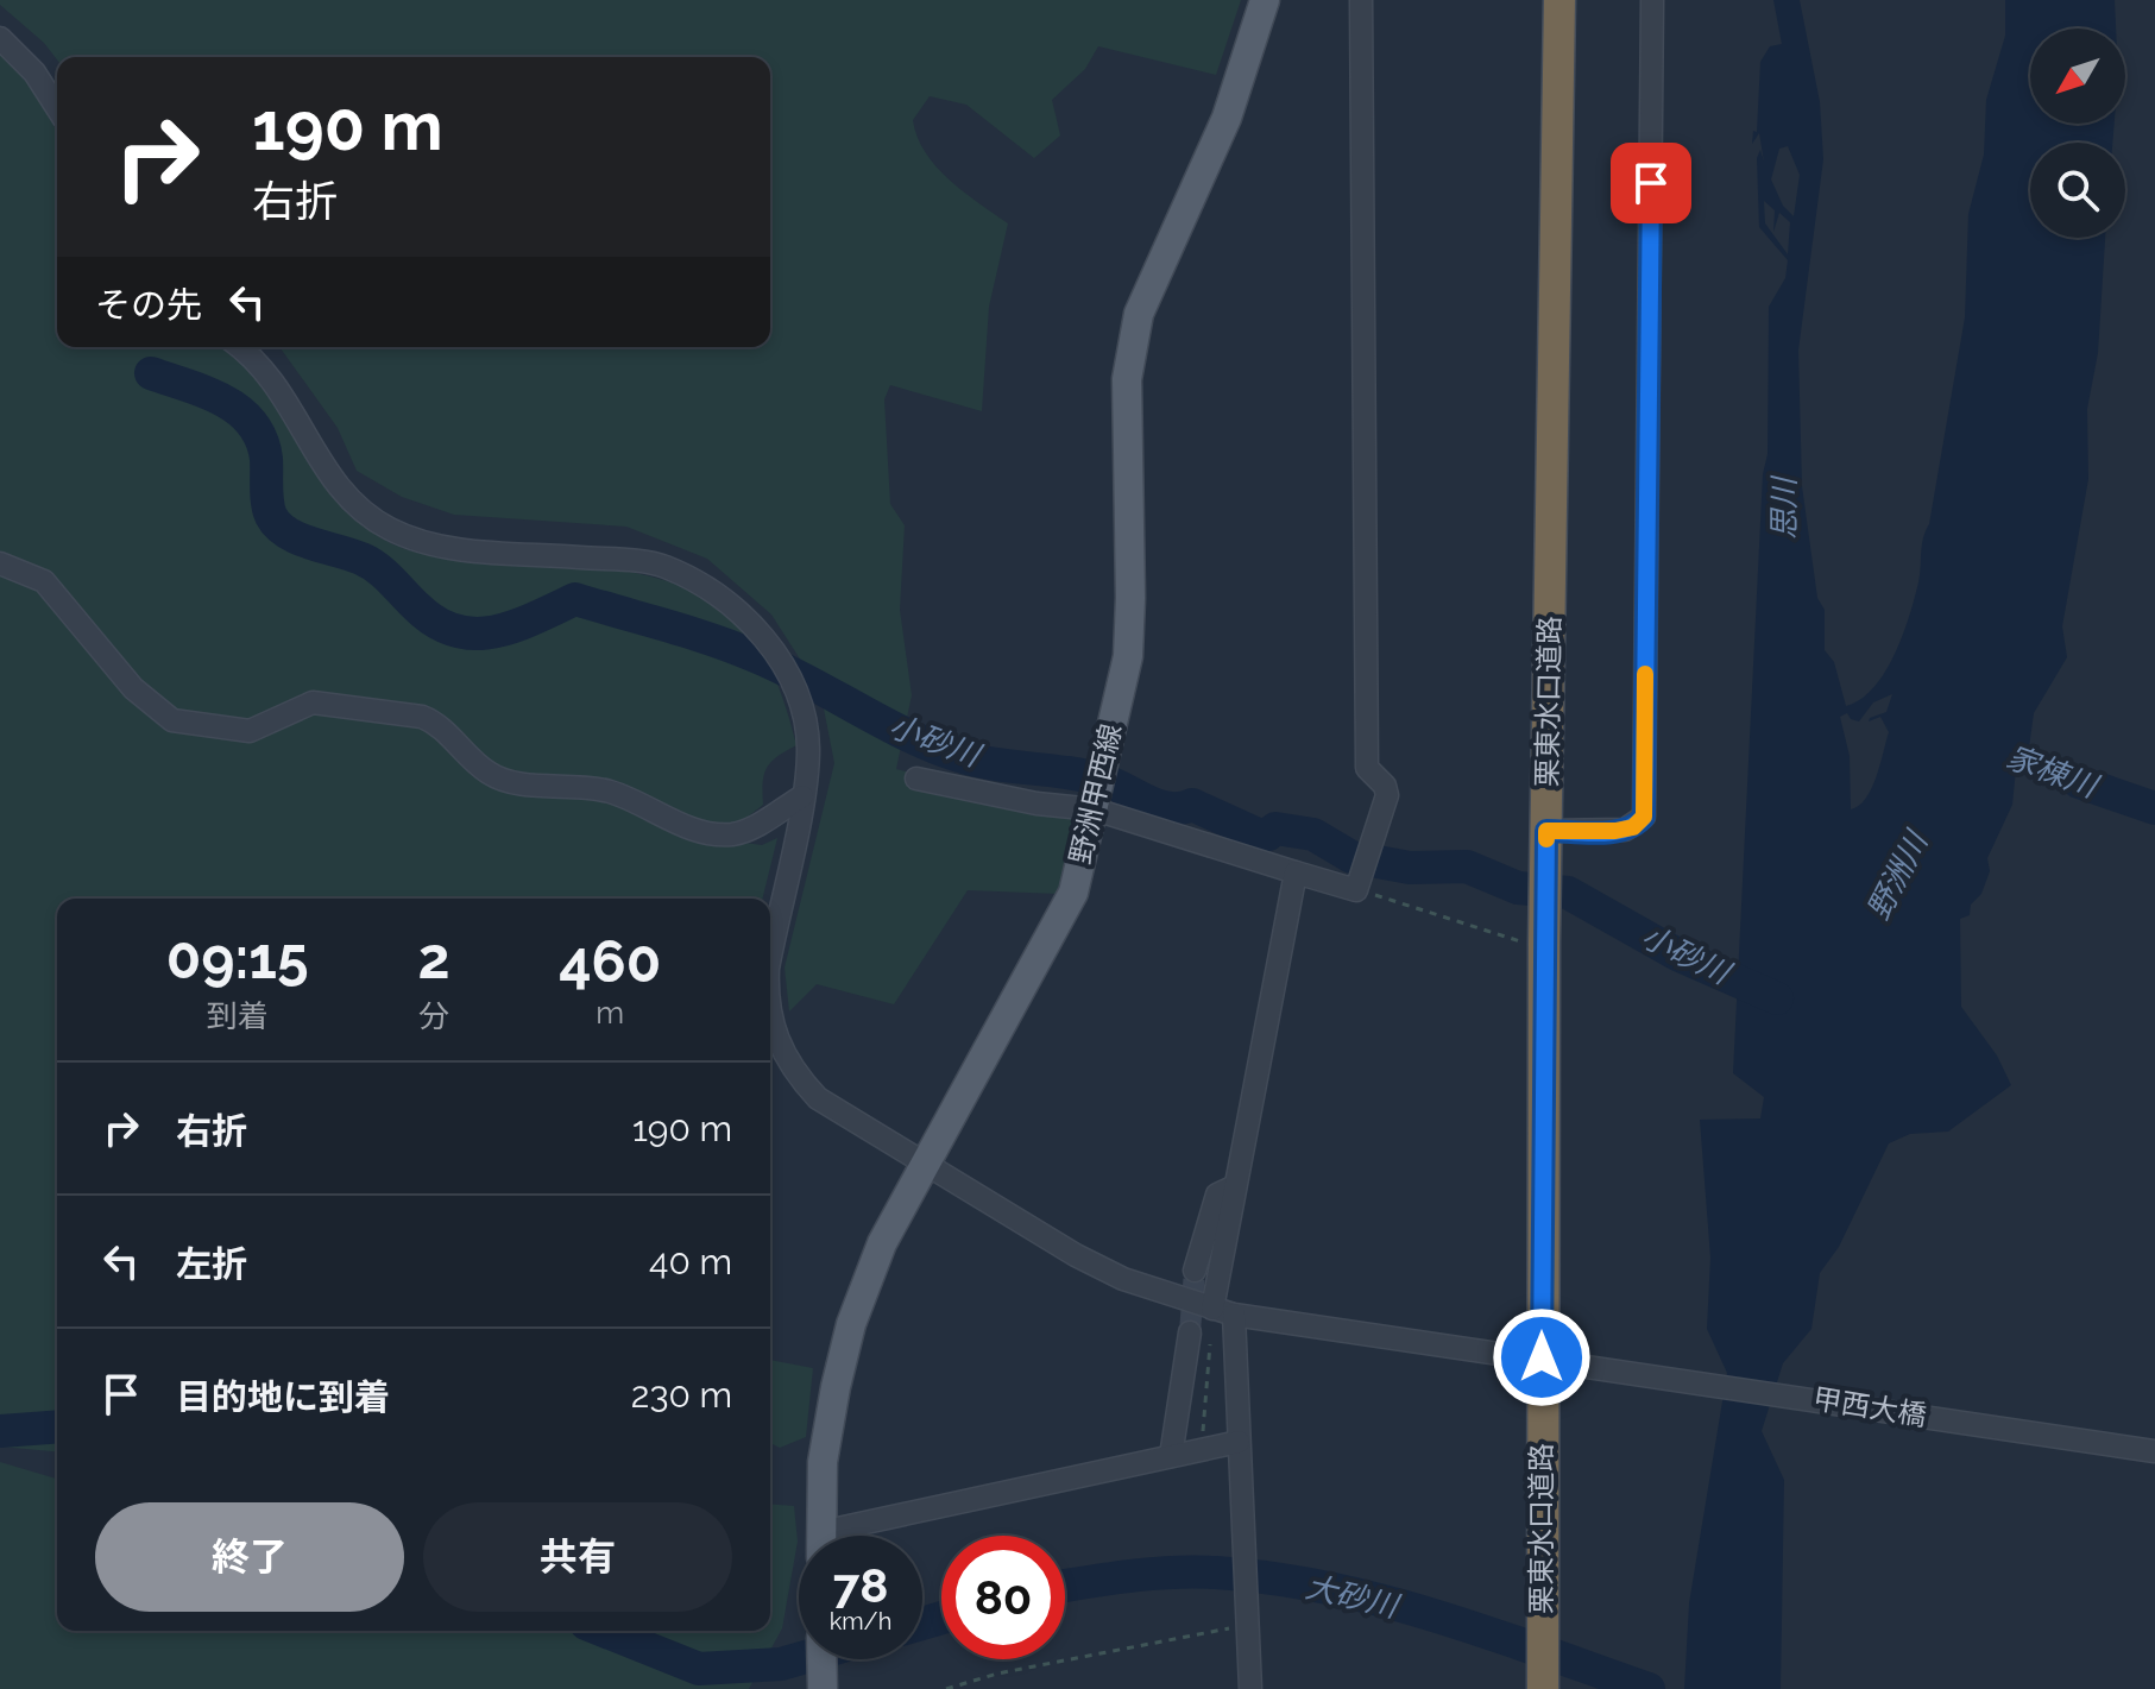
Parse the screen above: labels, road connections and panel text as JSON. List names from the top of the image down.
{
  "streets": {
    "highway": ["栗東水口道路"],
    "main road": ["野洲甲西線"],
    "street": ["甲西大橋"]
  },
  "crossings": [
    ["栗東水口道路", "甲西大橋"],
    ["野洲甲西線", "甲西大橋"]
  ],
  "water": [
    "思川",
    "小砂川",
    "家棟川",
    "野洲川",
    "大砂川"
  ],
  "north": "bottom left",
  "page": {
    "turn": ["190 m", "右折"],
    "then": "その先",
    "eta": [
      "09:15",
      "到着",
      "2",
      "分",
      "460",
      "m"
    ],
    "list": [
      {
        "name": "右折",
        "value": "190 m"
      },
      {
        "name": "左折",
        "value": "40 m"
      },
      {
        "name": "目的地に到着",
        "value": "230 m"
      }
    ],
    "buttons": ["終了", "共有"],
    "speed": "78 km/h",
    "limit": "80"
  }
}
